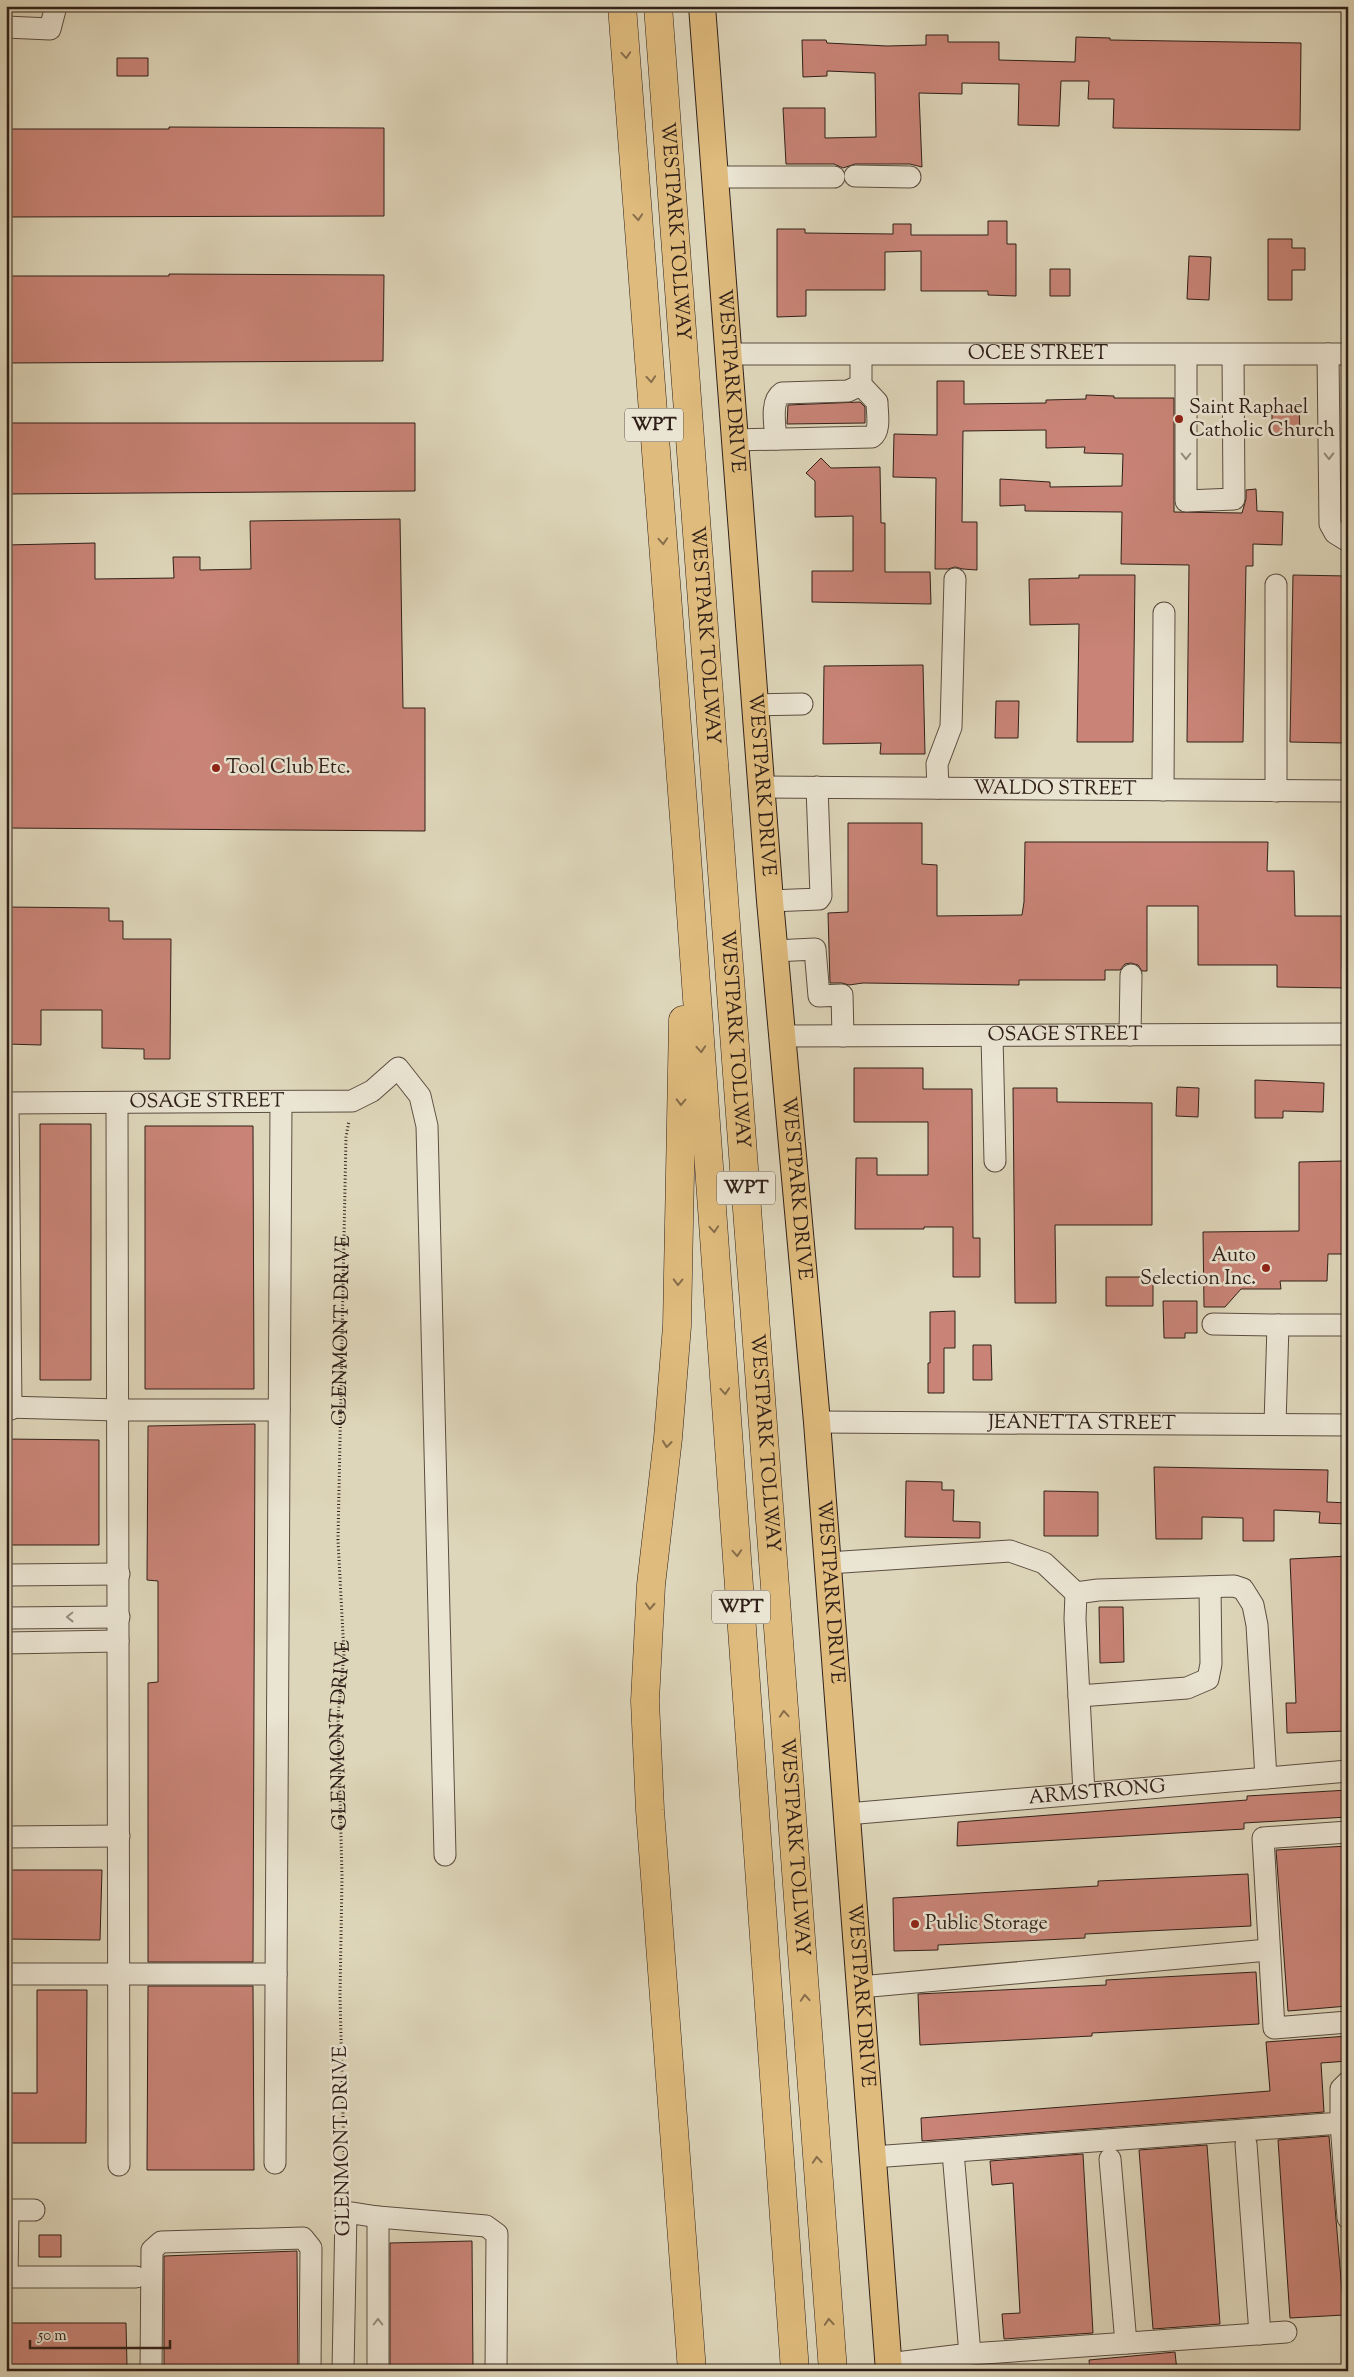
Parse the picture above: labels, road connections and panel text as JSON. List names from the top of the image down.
{
  "streets": {
    "highway": ["WESTPARK TOLLWAY", "WPT"],
    "main road": ["WESTPARK DRIVE"],
    "street": [
      "OCEE STREET",
      "WALDO STREET",
      "OSAGE STREET",
      "GLENMONT DRIVE",
      "JEANETTA STREET",
      "ARMSTRONG"
    ]
  },
  "crossings": [
    ["OCEE STREET", "WESTPARK DRIVE"],
    ["WESTPARK DRIVE", "WALDO STREET"],
    ["WESTPARK DRIVE", "OSAGE STREET"],
    ["WESTPARK DRIVE", "JEANETTA STREET"],
    ["WESTPARK DRIVE", "ARMSTRONG"],
    ["OSAGE STREET", "GLENMONT DRIVE"]
  ],
  "places": [
    "Saint Raphael Catholic Church",
    "Tool Club Etc.",
    "Auto Selection Inc.",
    "Public Storage"
  ],
  "scale_bar": "50 m"
}
